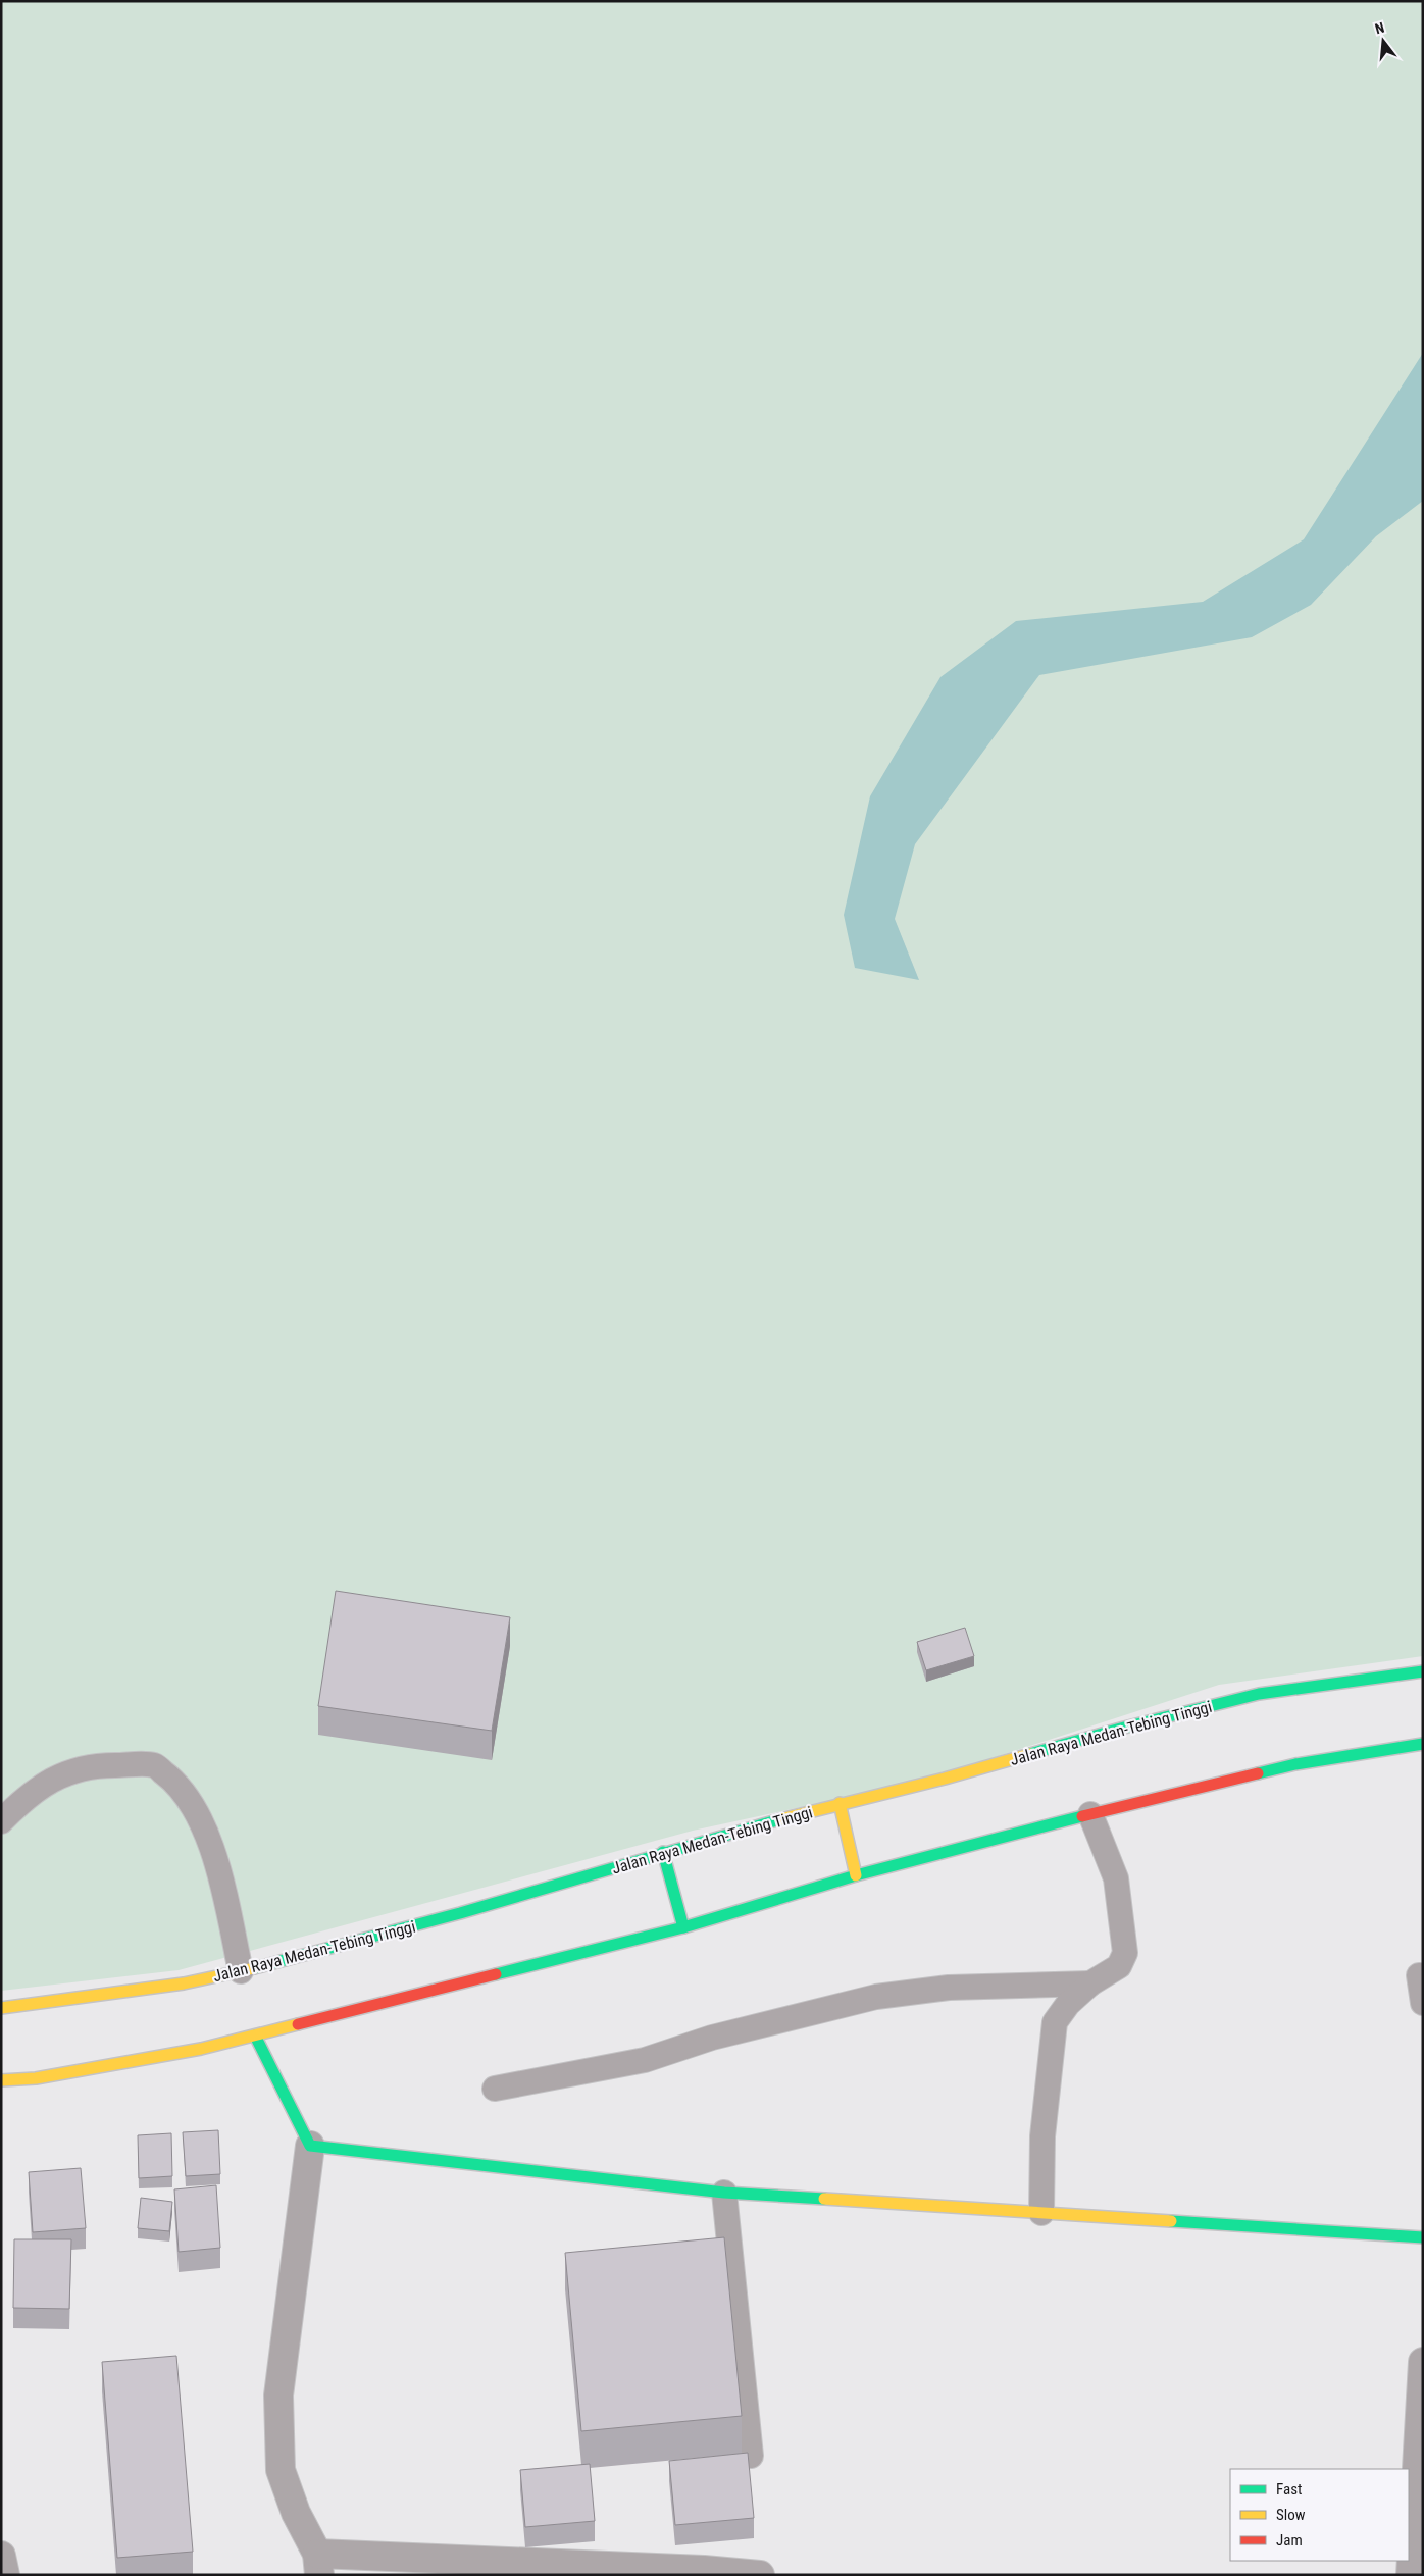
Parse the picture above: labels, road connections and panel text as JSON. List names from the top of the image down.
{
  "streets": {
    "main road": ["Jalan Raya Medan-Tebing Tinggi"]
  },
  "legend": ["Fast", "Slow", "Jam"],
  "north": "top"
}
